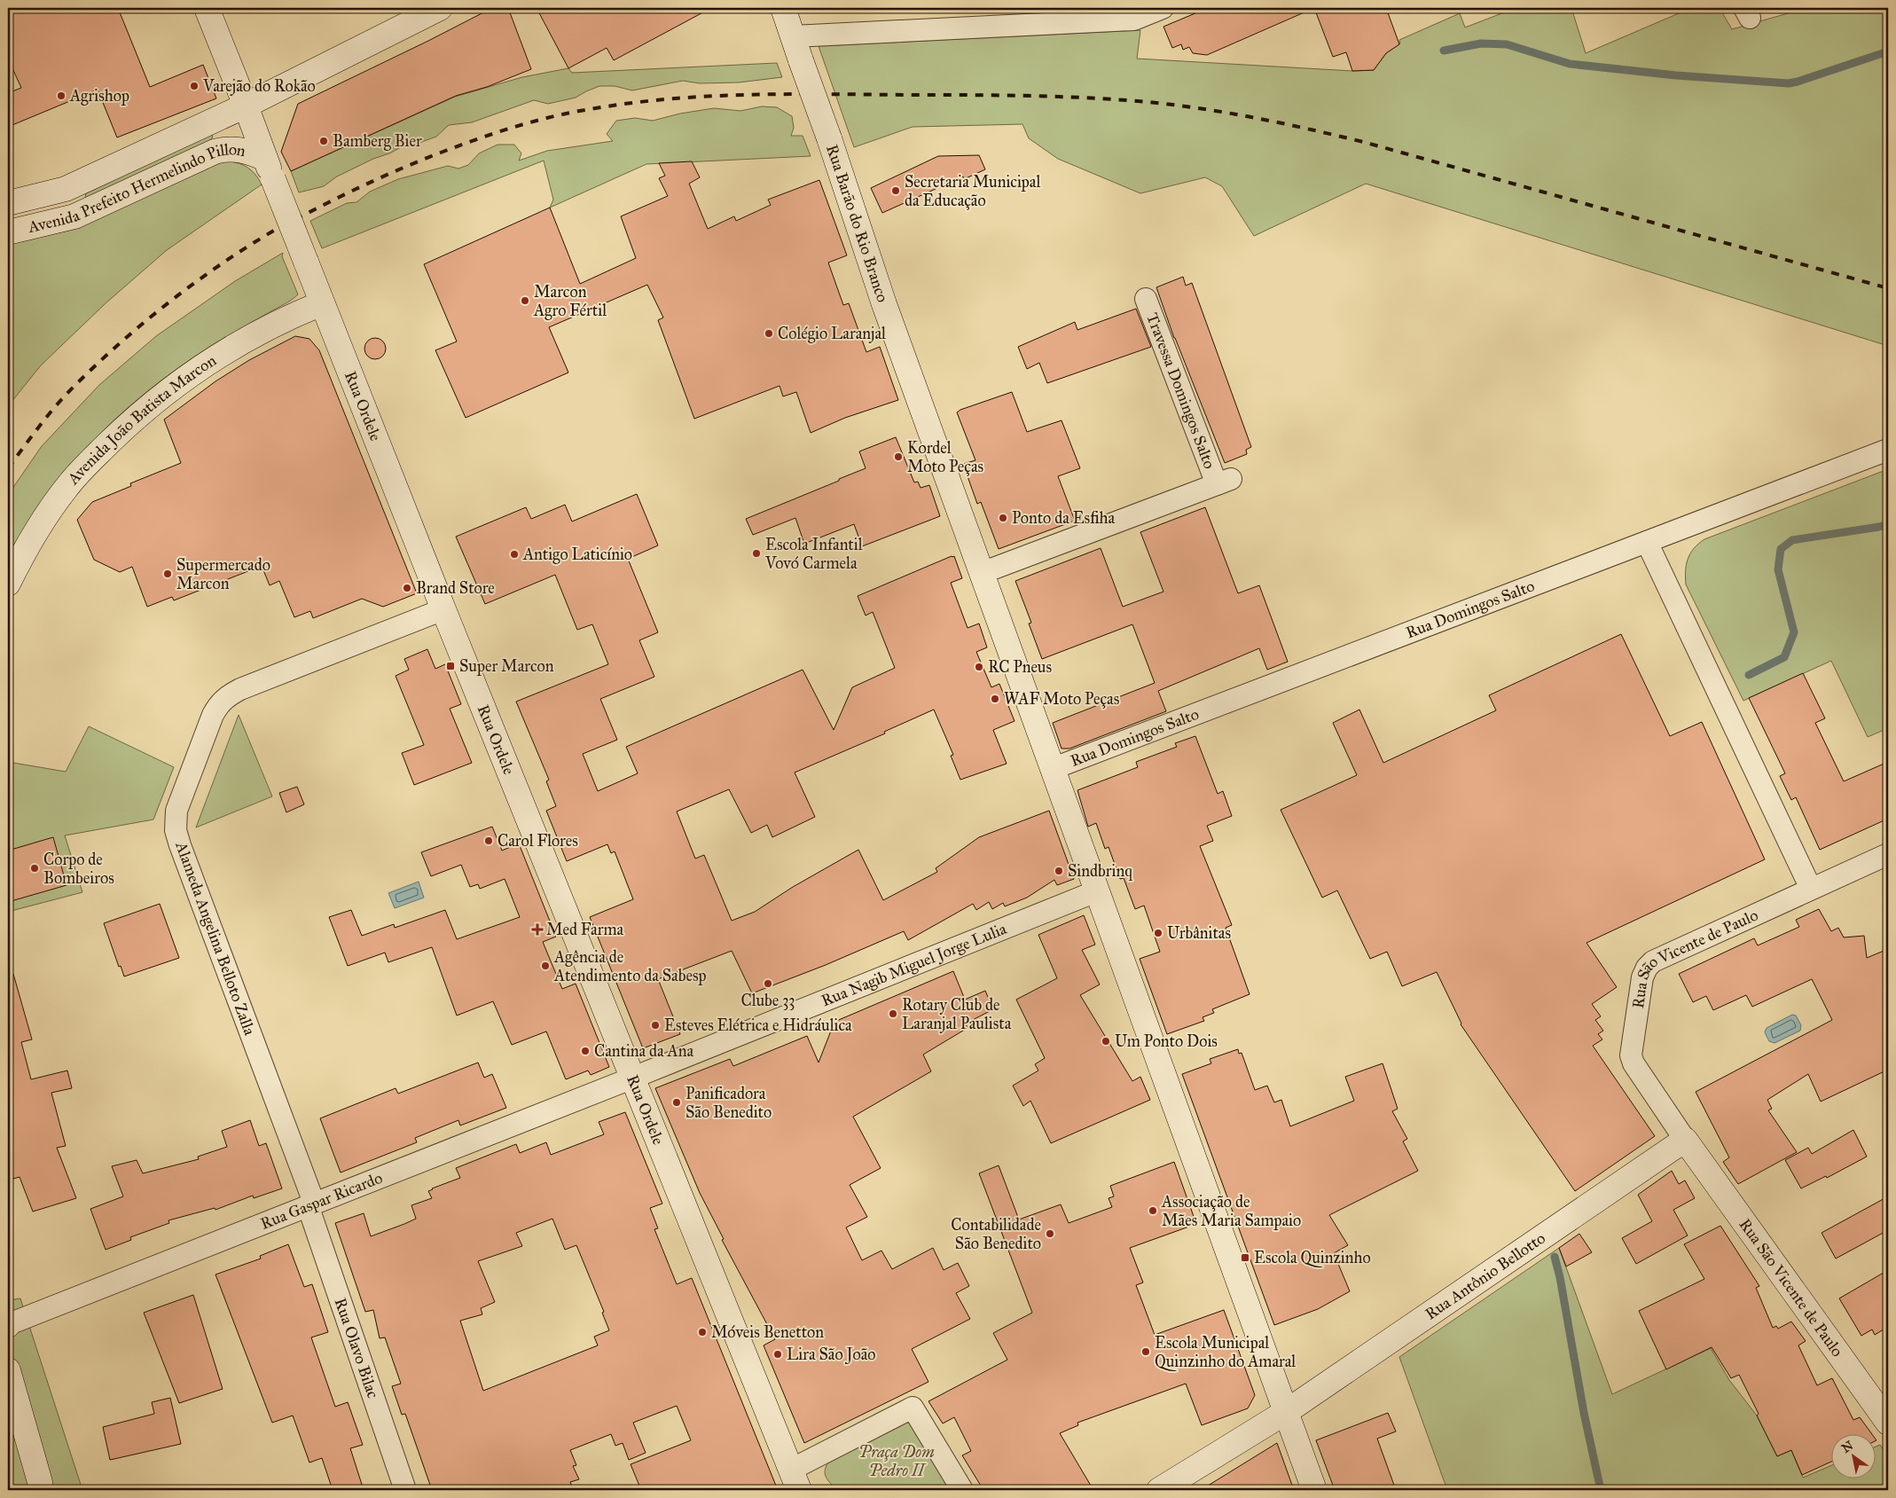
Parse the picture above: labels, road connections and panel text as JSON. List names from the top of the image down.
{
  "streets": {
    "main road": [
      "Avenida Prefeito Hermelindo Pillon",
      "Rua Barão do Rio Branco",
      "Rua Ordele",
      "Avenida João Batista Marcon",
      "Rua São Vicente de Paulo",
      "Rua Antônio Bellotto"
    ],
    "street": [
      "Travessa Domingos Salto",
      "Rua Domingos Salto",
      "Alameda Angelina Belloto Zalla",
      "Rua Nagib Miguel Jorge Lulia",
      "Rua Gaspar Ricardo",
      "Rua Olavo Bilac"
    ]
  },
  "crossings": [
    ["Avenida Prefeito Hermelindo Pillon", "Rua Ordele"],
    ["Rua Barão do Rio Branco", "Travessa Domingos Salto"],
    ["Rua Barão do Rio Branco", "Rua Domingos Salto"],
    ["Rua Barão do Rio Branco", "Rua Nagib Miguel Jorge Lulia"],
    ["Rua Barão do Rio Branco", "Rua Antônio Bellotto"],
    ["Rua Ordele", "Avenida João Batista Marcon"],
    ["Rua Ordele", "Alameda Angelina Belloto Zalla"],
    ["Rua Ordele", "Rua Nagib Miguel Jorge Lulia"],
    ["Rua Ordele", "Rua Gaspar Ricardo"],
    ["Alameda Angelina Belloto Zalla", "Rua Gaspar Ricardo"],
    ["Alameda Angelina Belloto Zalla", "Rua Olavo Bilac"],
    ["Rua São Vicente de Paulo", "Rua Antônio Bellotto"],
    ["Rua Nagib Miguel Jorge Lulia", "Rua Gaspar Ricardo"],
    ["Rua Gaspar Ricardo", "Rua Olavo Bilac"]
  ],
  "parks": ["Praça Dom Pedro II"],
  "places": {
    "other": [
      "Varejão do Rokão",
      "Agrishop",
      "Bamberg Bier",
      "Secretaria Municipal da Educação",
      "Marcon Agro Fértil",
      "Colégio Laranjal",
      "Kordel Moto Peças",
      "Ponto da Esfiha",
      "Escola Infantil Vovó Carmela",
      "Antigo Laticínio",
      "Supermercado Marcon",
      "Brand Store",
      "RC Pneus",
      "WAF Moto Peças",
      "Carol Flores",
      "Corpo de Bombeiros",
      "Sindbrinq",
      "Urbânitas",
      "Agência de Atendimento da Sabesp",
      "Clube 33",
      "Rotary Club de Laranjal Paulista",
      "Esteves Elétrica e Hidráulica",
      "Um Ponto Dois",
      "Cantina da Ana",
      "Panificadora São Benedito",
      "Associação de Mães Maria Sampaio",
      "Contabilidade São Benedito",
      "Móveis Benetton",
      "Escola Municipal Quinzinho do Amaral",
      "Lira São João"
    ],
    "transit": ["Super Marcon", "Escola Quinzinho"],
    "health": ["Med Farma"]
  },
  "north": "top left"
}
